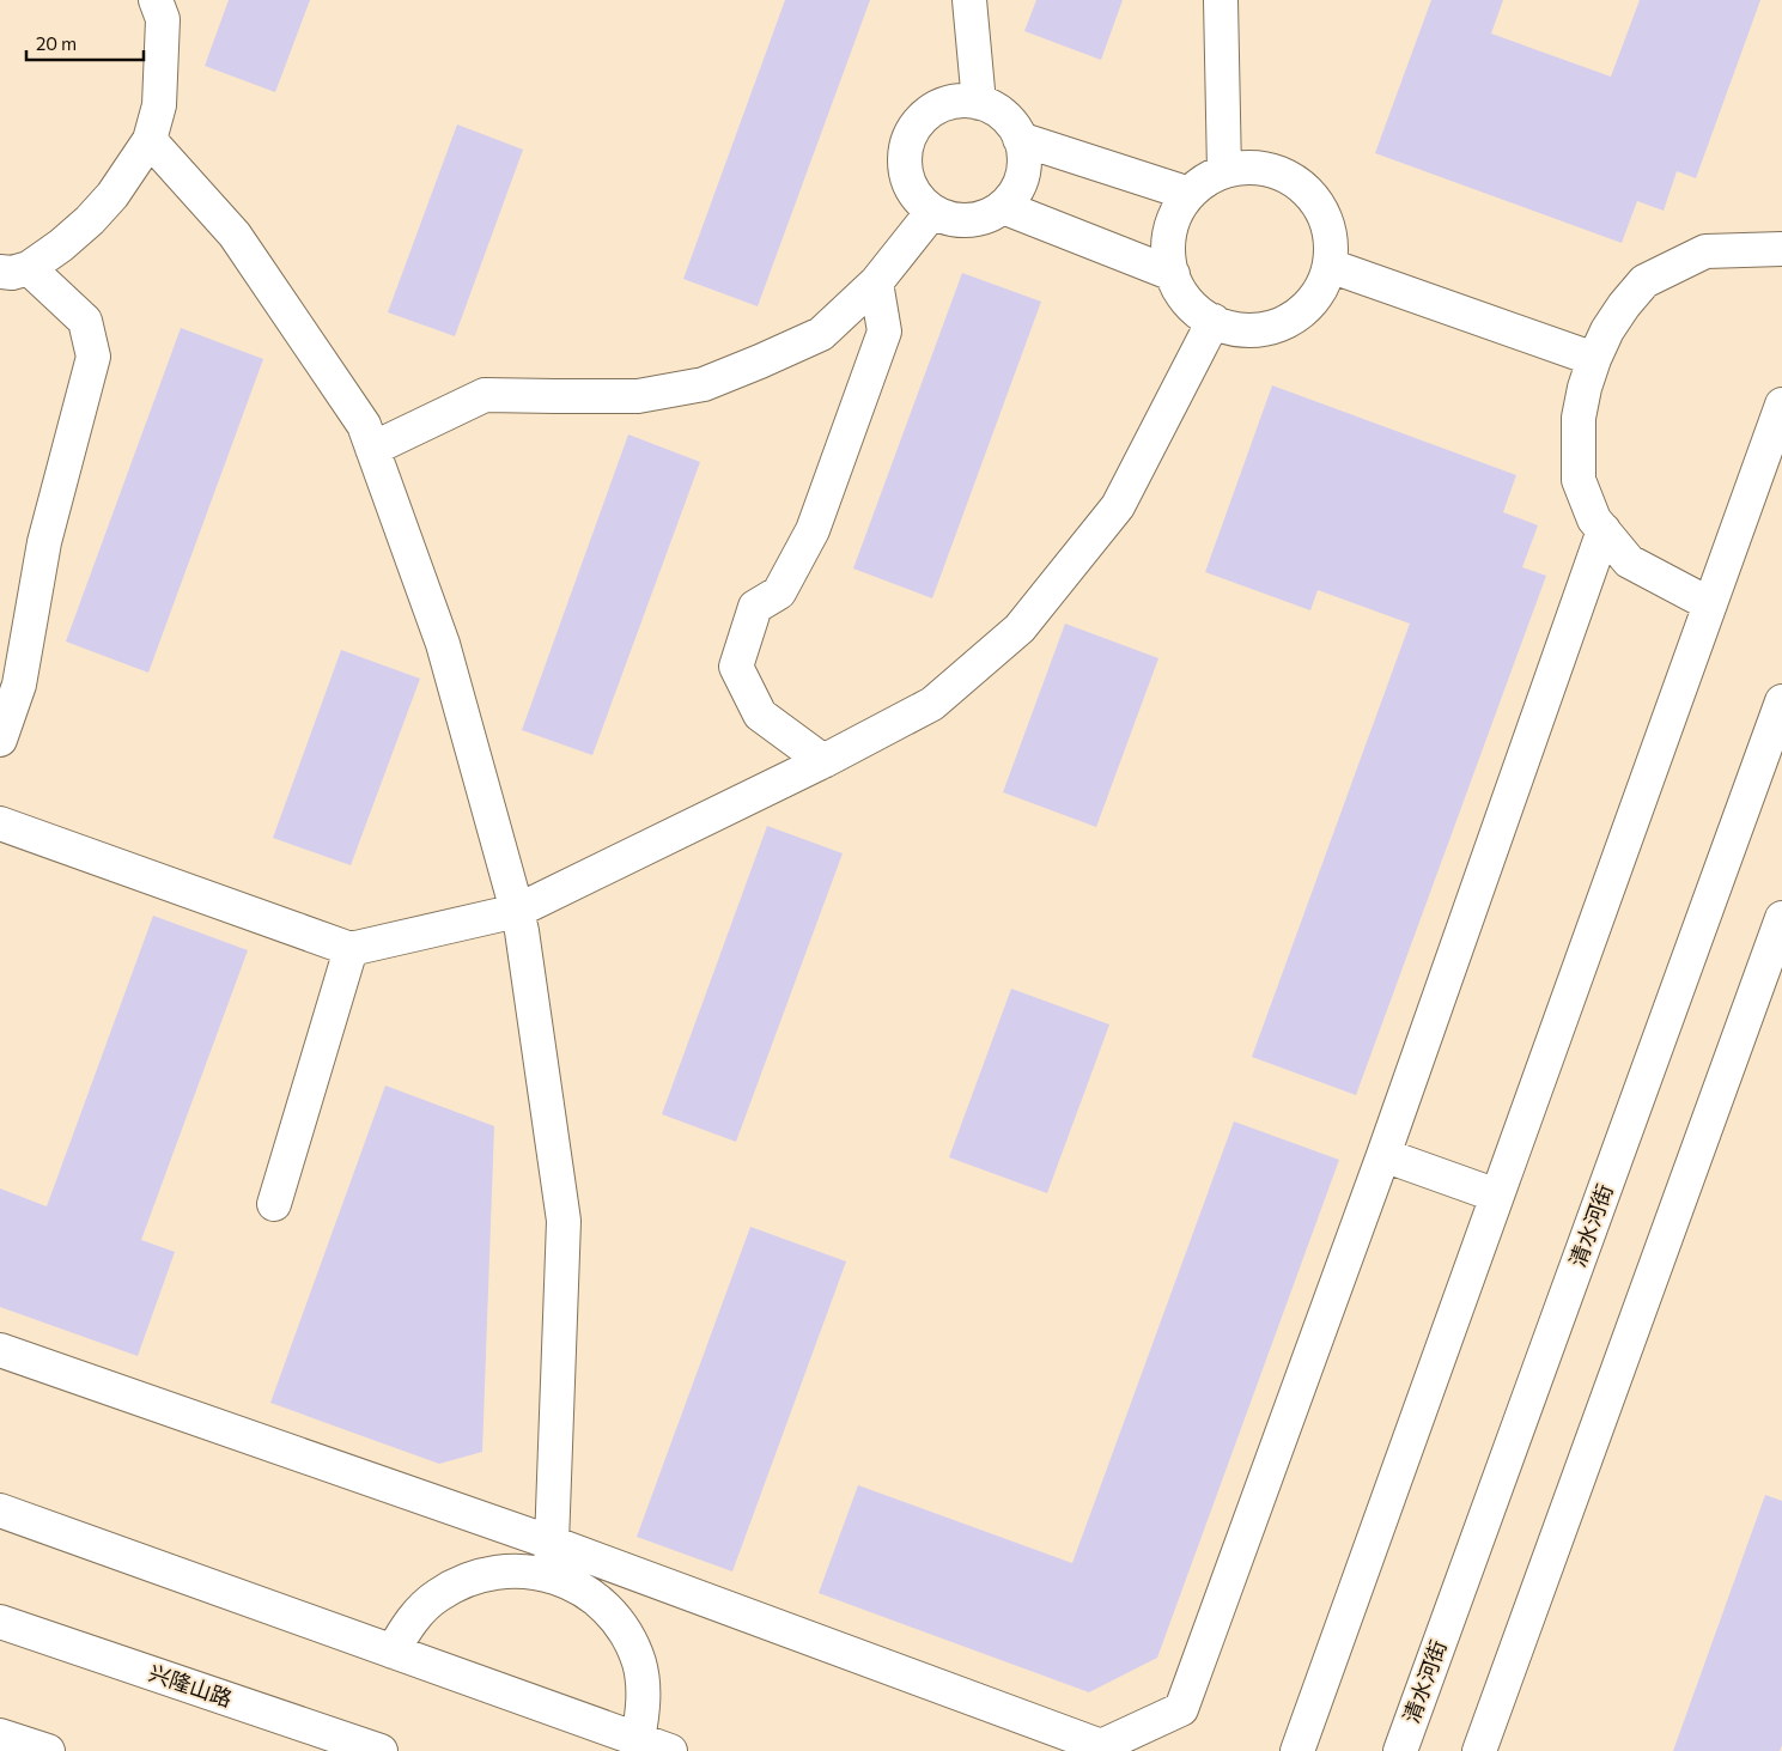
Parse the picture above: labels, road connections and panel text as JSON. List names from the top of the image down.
{
  "streets": {
    "street": ["清水河街", "兴隆山路"]
  },
  "scale_bar": "20 m"
}
